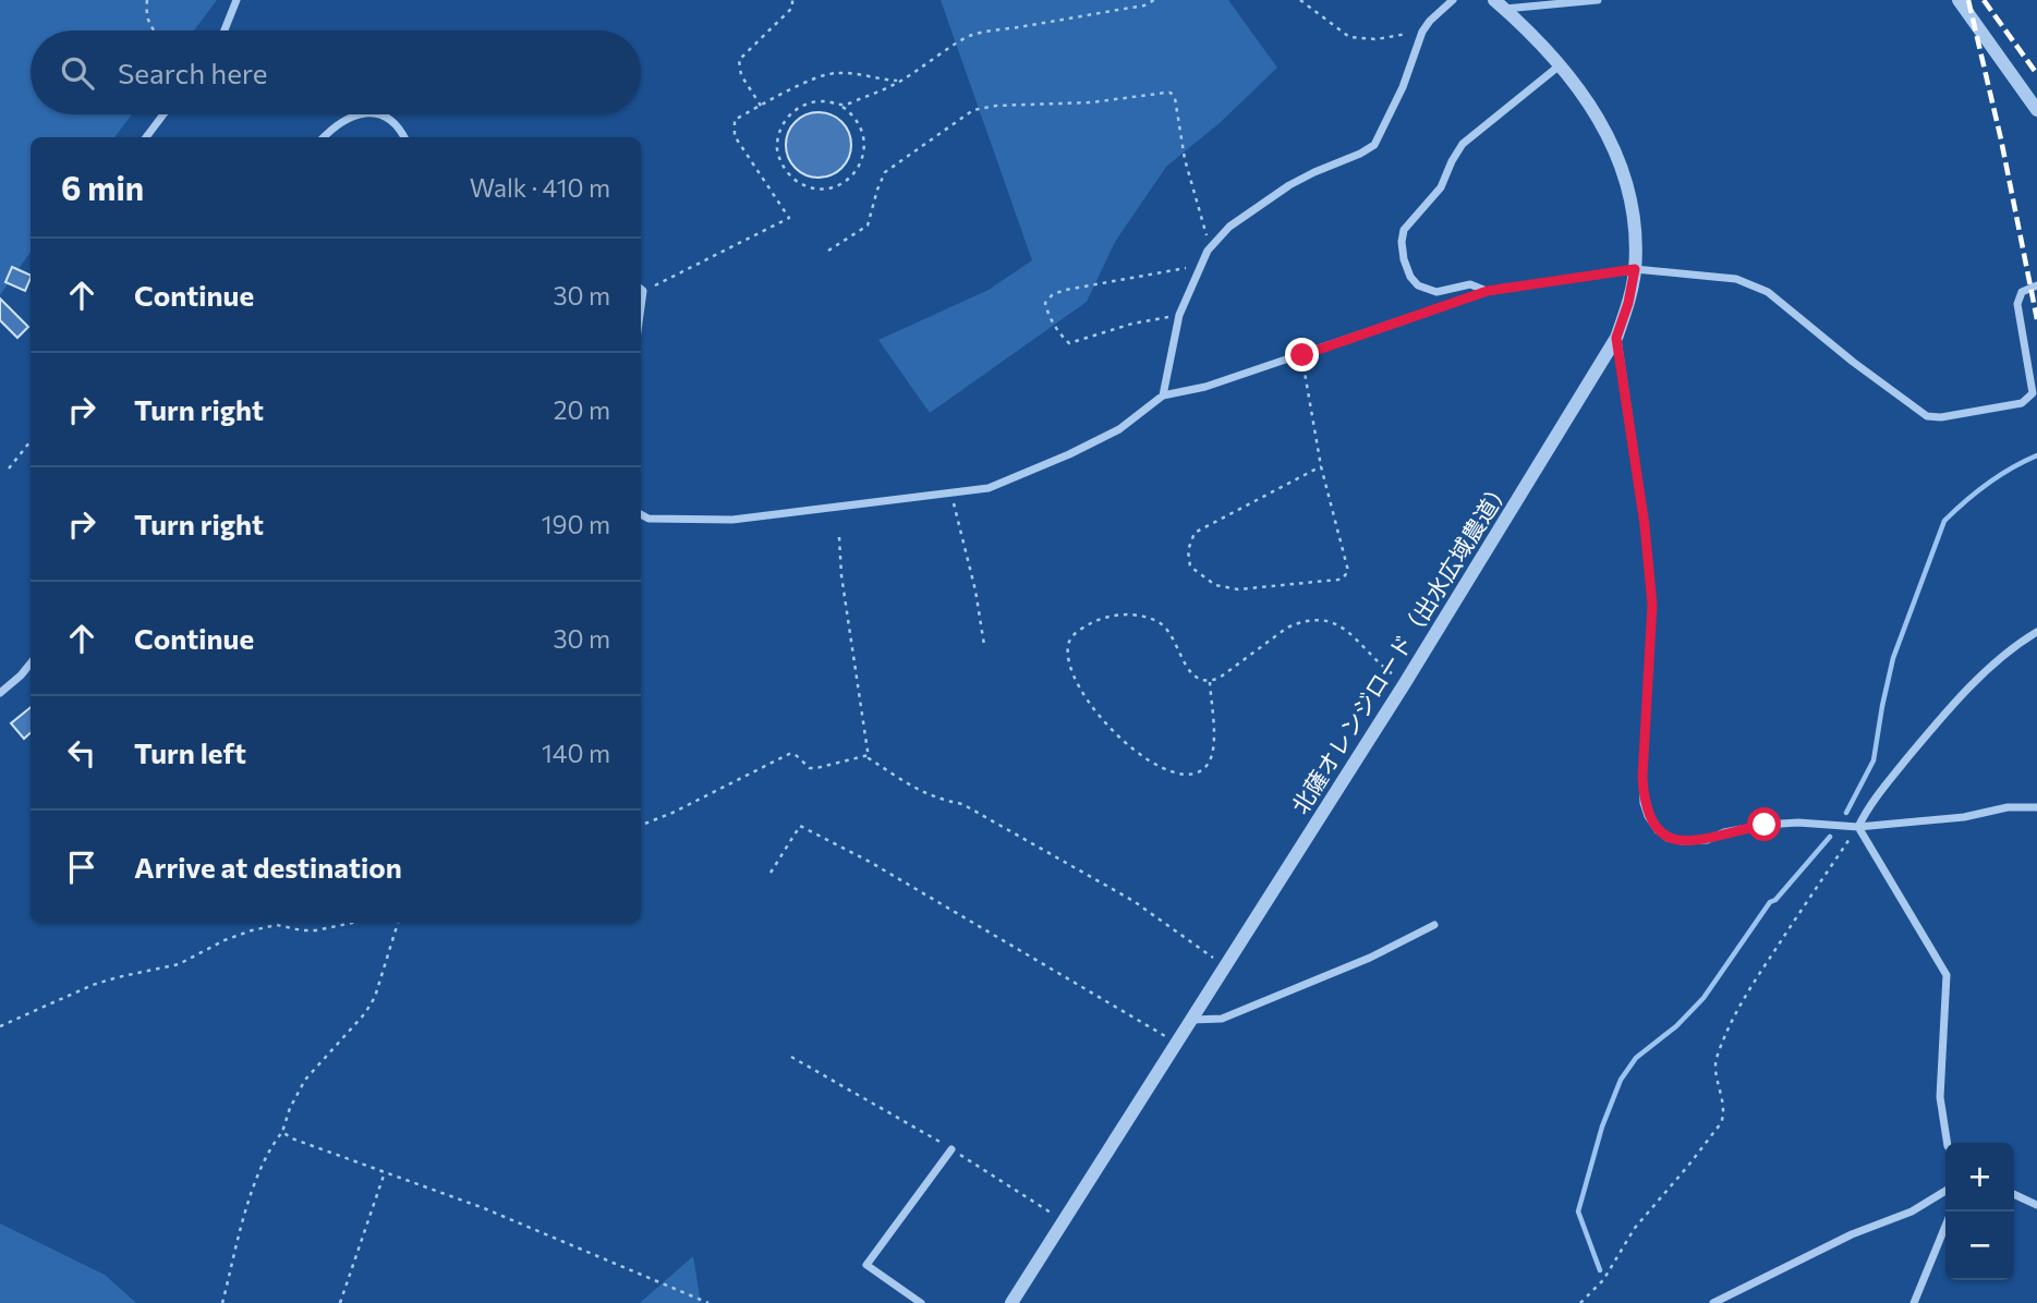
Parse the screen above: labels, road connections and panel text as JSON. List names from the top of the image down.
{
  "streets": {
    "street": ["北薩オレンジロード（出水広域農道）"]
  },
  "page": {
    "search": "Search here",
    "heading": ["6 min", "Walk · 410 m"],
    "list": [
      ["Continue", "30 m"],
      ["Turn right", "20 m"],
      ["Turn right", "190 m"],
      ["Continue", "30 m"],
      ["Turn left", "140 m"],
      "Arrive at destination"
    ],
    "map_buttons": ["+", "−"]
  }
}
